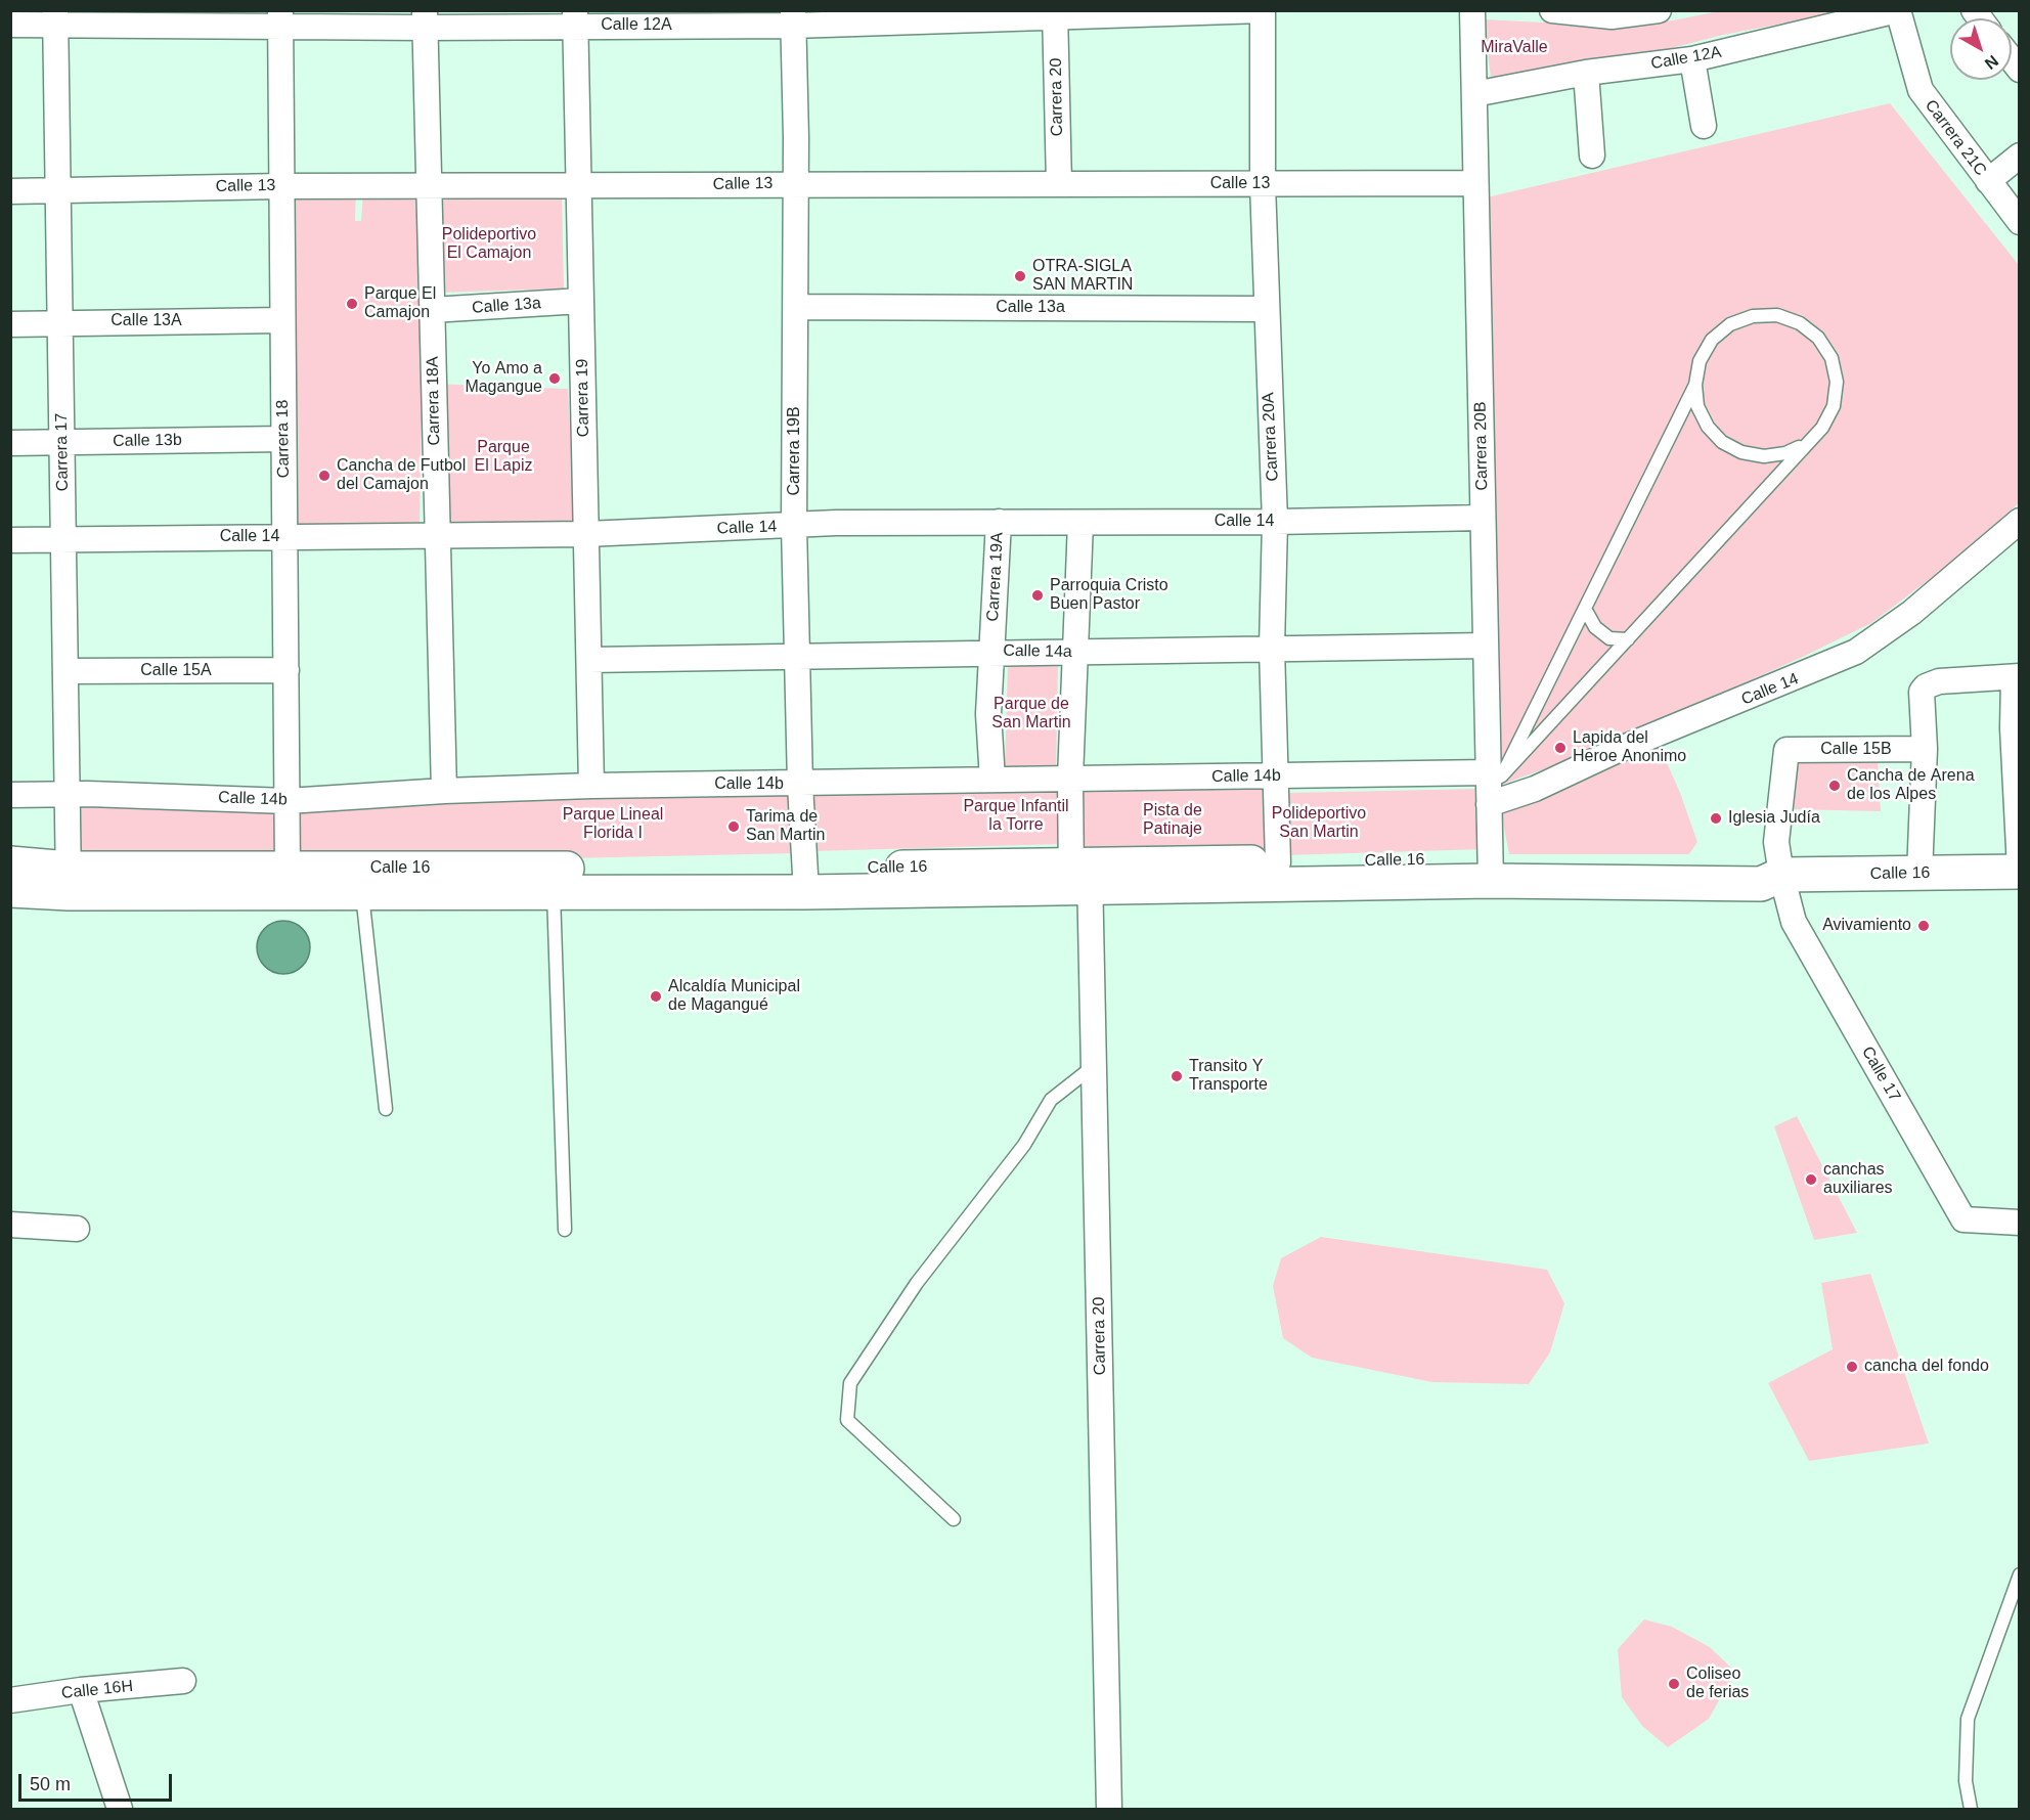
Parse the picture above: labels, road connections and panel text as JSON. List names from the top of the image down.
{
  "streets": {
    "highway": ["Calle 16"],
    "street": [
      "Calle 12A",
      "Carrera 20",
      "Carrera 21C",
      "Calle 13",
      "Calle 13a",
      "Calle 13A",
      "Carrera 19",
      "Carrera 18A",
      "Carrera 20A",
      "Carrera 18",
      "Calle 13b",
      "Carrera 20B",
      "Carrera 19B",
      "Carrera 17",
      "Calle 14",
      "Carrera 19A",
      "Calle 14a",
      "Calle 15A",
      "Calle 15B",
      "Calle 14b",
      "Calle 17",
      "Calle 16H"
    ]
  },
  "crossings": [
    ["Calle 12A", "Carrera 20"],
    ["Calle 12A", "Carrera 21C"],
    ["Calle 12A", "Carrera 19"],
    ["Calle 12A", "Carrera 18A"],
    ["Calle 12A", "Carrera 20A"],
    ["Calle 12A", "Carrera 18"],
    ["Calle 12A", "Carrera 20B"],
    ["Calle 12A", "Carrera 19B"],
    ["Calle 12A", "Carrera 17"],
    ["Carrera 20", "Calle 13"],
    ["Carrera 20", "Calle 16"],
    ["Calle 13", "Carrera 19"],
    ["Calle 13", "Carrera 18A"],
    ["Calle 13", "Carrera 20A"],
    ["Calle 13", "Carrera 18"],
    ["Calle 13", "Carrera 20B"],
    ["Calle 13", "Carrera 19B"],
    ["Calle 13", "Carrera 17"],
    ["Calle 13a", "Carrera 19"],
    ["Calle 13a", "Carrera 18A"],
    ["Calle 13a", "Carrera 20A"],
    ["Calle 13a", "Carrera 19B"],
    ["Calle 13A", "Carrera 18"],
    ["Calle 13A", "Carrera 17"],
    ["Carrera 19", "Calle 14"],
    ["Carrera 19", "Calle 14a"],
    ["Carrera 19", "Calle 14b"],
    ["Carrera 18A", "Calle 14"],
    ["Carrera 18A", "Calle 14b"],
    ["Carrera 20A", "Calle 14"],
    ["Carrera 20A", "Calle 14a"],
    ["Carrera 20A", "Calle 14b"],
    ["Carrera 20A", "Calle 16"],
    ["Carrera 18", "Calle 13b"],
    ["Carrera 18", "Calle 14"],
    ["Carrera 18", "Calle 15A"],
    ["Carrera 18", "Calle 14b"],
    ["Carrera 18", "Calle 16"],
    ["Calle 13b", "Carrera 17"],
    ["Carrera 20B", "Calle 14"],
    ["Carrera 20B", "Calle 14a"],
    ["Carrera 20B", "Calle 14b"],
    ["Carrera 20B", "Calle 16"],
    ["Carrera 19B", "Calle 14"],
    ["Carrera 19B", "Calle 14a"],
    ["Carrera 19B", "Calle 14b"],
    ["Carrera 19B", "Calle 16"],
    ["Carrera 17", "Calle 14"],
    ["Carrera 17", "Calle 15A"],
    ["Carrera 17", "Calle 14b"],
    ["Carrera 17", "Calle 16"],
    ["Calle 14", "Carrera 19A"],
    ["Calle 14", "Calle 14b"],
    ["Carrera 19A", "Calle 14a"],
    ["Carrera 19A", "Calle 14b"],
    ["Calle 15B", "Calle 16"],
    ["Calle 15B", "Calle 17"],
    ["Calle 16", "Calle 17"]
  ],
  "parks": [
    "MiraValle",
    "Polideportivo El Camajon",
    "Parque El Lapiz",
    "Parque de San Martin",
    "Parque Infantil la Torre",
    "Pista de Patinaje",
    "Polideportivo San Martin",
    "Parque Lineal Florida I"
  ],
  "places": [
    "OTRA-SIGLA SAN MARTIN",
    "Parque El Camajon",
    "Yo Amo a Magangue",
    "Cancha de Futbol del Camajon",
    "Parroquia Cristo Buen Pastor",
    "Lapida del Heroe Anonimo",
    "Cancha de Arena de los Alpes",
    "Iglesia Judía",
    "Tarima de San Martin",
    "Avivamiento",
    "Alcaldía Municipal de Magangué",
    "Transito Y Transporte",
    "canchas auxiliares",
    "cancha del fondo",
    "Coliseo de ferias"
  ],
  "scale_bar": "50 m",
  "north": "bottom right"
}
